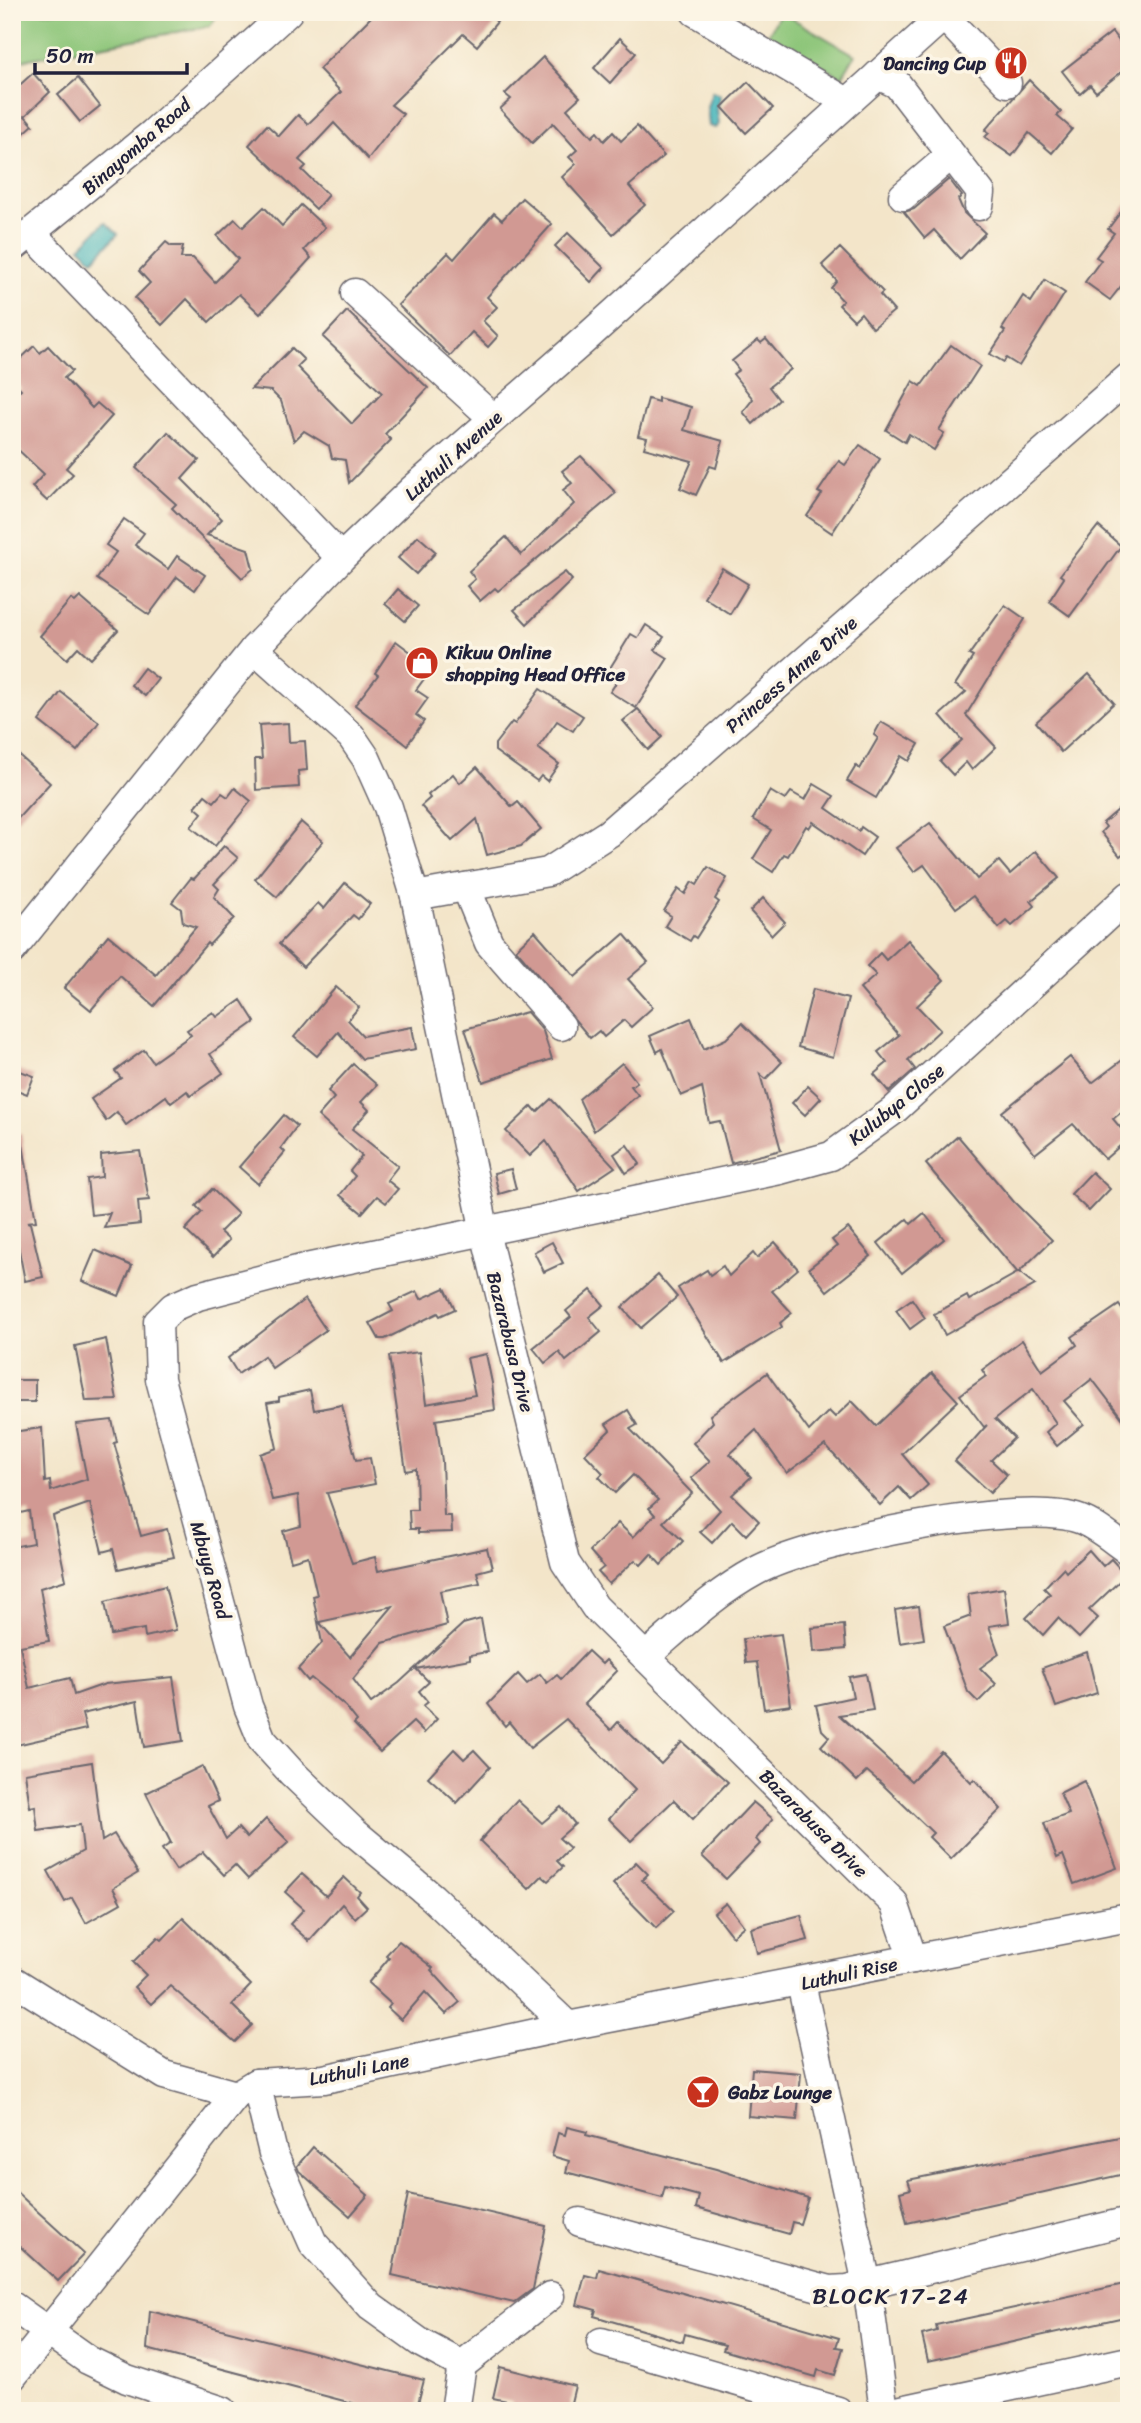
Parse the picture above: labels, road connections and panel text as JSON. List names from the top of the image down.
{
  "streets": {
    "street": [
      "Binayomba Road",
      "Luthuli Avenue",
      "Princess Anne Drive",
      "Kulubya Close",
      "Bazarabusa Drive",
      "Mbuya Road",
      "Luthuli Rise",
      "Luthuli Lane"
    ]
  },
  "crossings": [
    ["Luthuli Avenue", "Bazarabusa Drive"],
    ["Princess Anne Drive", "Bazarabusa Drive"],
    ["Kulubya Close", "Bazarabusa Drive"],
    ["Kulubya Close", "Mbuya Road"],
    ["Bazarabusa Drive", "Mbuya Road"],
    ["Bazarabusa Drive", "Luthuli Rise"],
    ["Mbuya Road", "Luthuli Rise"],
    ["Mbuya Road", "Luthuli Lane"],
    ["Luthuli Rise", "Luthuli Lane"]
  ],
  "districts": ["BLOCK 17-24"],
  "places": {
    "restaurant": ["Dancing Cup"],
    "shop": ["Kikuu Online shopping Head Office"],
    "bar": ["Gabz Lounge"]
  },
  "scale_bar": "50 m"
}
